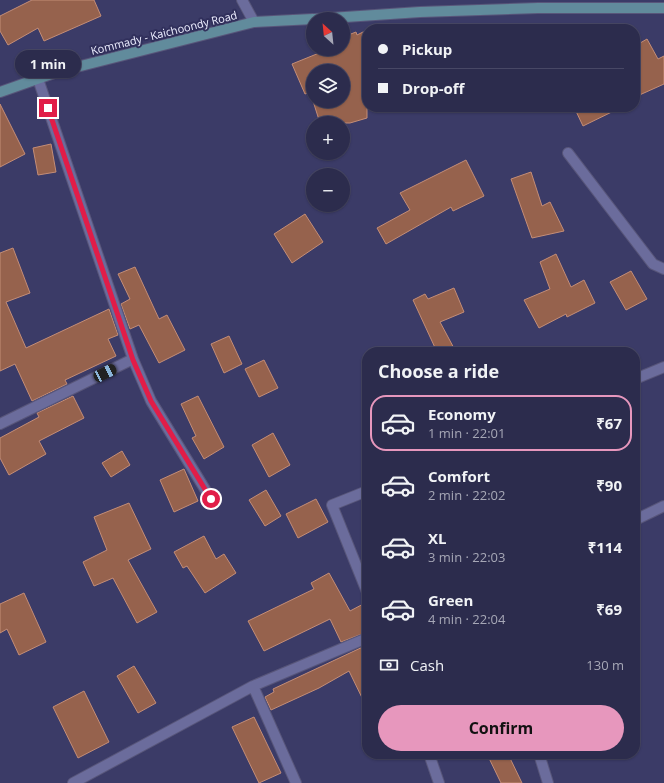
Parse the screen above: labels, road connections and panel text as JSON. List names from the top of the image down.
{
  "streets": {
    "main road": ["Kommady - Kaichoondy Road"]
  },
  "north": "top left",
  "page": {
    "map_buttons": ["+", "−"],
    "banner": ["Pickup", "Drop-off"],
    "bubble": "1 min",
    "heading": "Choose a ride",
    "list": [
      {
        "name": "Economy",
        "note": "1 min · 22:01",
        "value": "₹67"
      },
      {
        "name": "Comfort",
        "note": "2 min · 22:02",
        "value": "₹90"
      },
      {
        "name": "XL",
        "note": "3 min · 22:03",
        "value": "₹114"
      },
      {
        "name": "Green",
        "note": "4 min · 22:04",
        "value": "₹69"
      }
    ],
    "pay": ["Cash", "130 m"],
    "buttons": "Confirm"
  }
}
